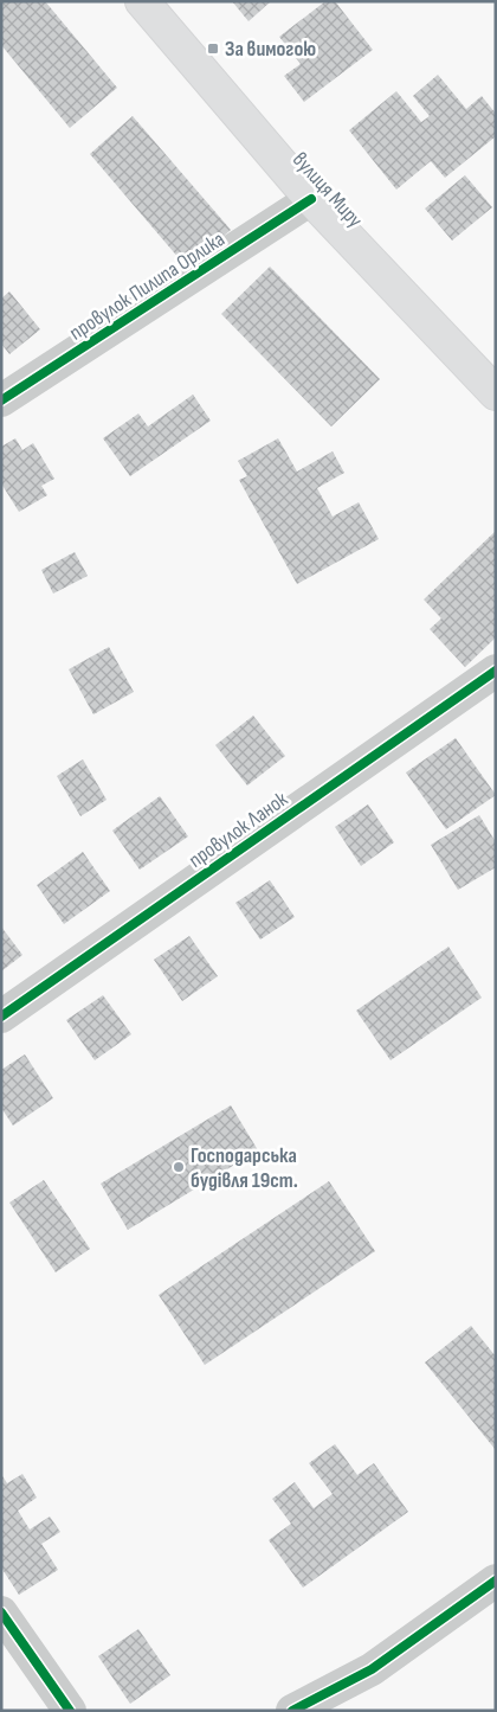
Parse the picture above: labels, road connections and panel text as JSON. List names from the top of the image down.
{
  "streets": {
    "main road": ["вулиця Миру"],
    "street": ["провулок Пилипа Орлика", "провулок Ланок"]
  },
  "crossings": [
    ["вулиця Миру", "провулок Пилипа Орлика"]
  ],
  "places": {
    "transit": ["За вимогою"],
    "other": ["Господарська будівля 19ст."]
  }
}
